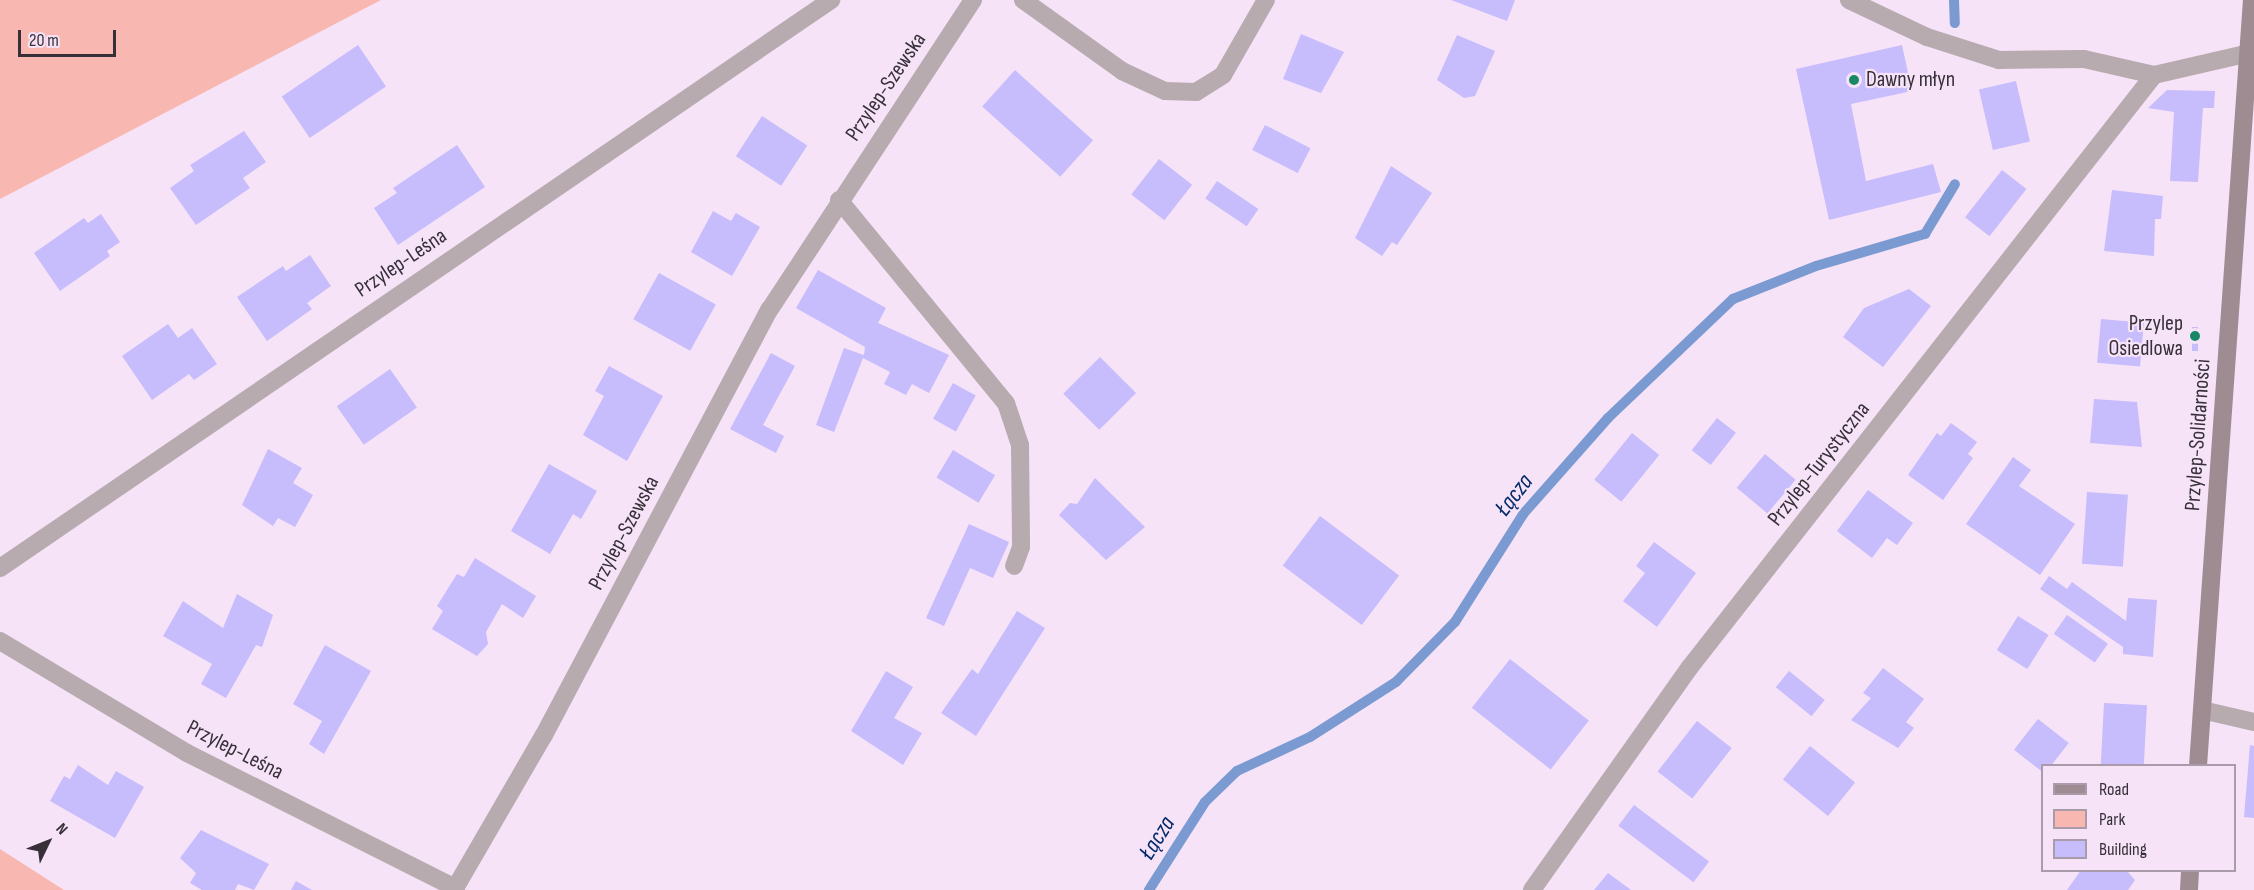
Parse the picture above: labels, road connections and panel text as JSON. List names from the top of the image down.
{
  "streets": {
    "main road": ["Przylep-Solidarności"],
    "street": ["Przylep-Szewska", "Przylep-Leśna", "Przylep-Turystyczna"]
  },
  "crossings": [
    ["Przylep-Szewska", "Przylep-Leśna"]
  ],
  "water": ["Łącza"],
  "places": ["Dawny młyn", "Przylep Osiedlowa"],
  "legend": ["Road", "Park", "Building"],
  "scale_bar": "20 m",
  "north": "top right"
}
